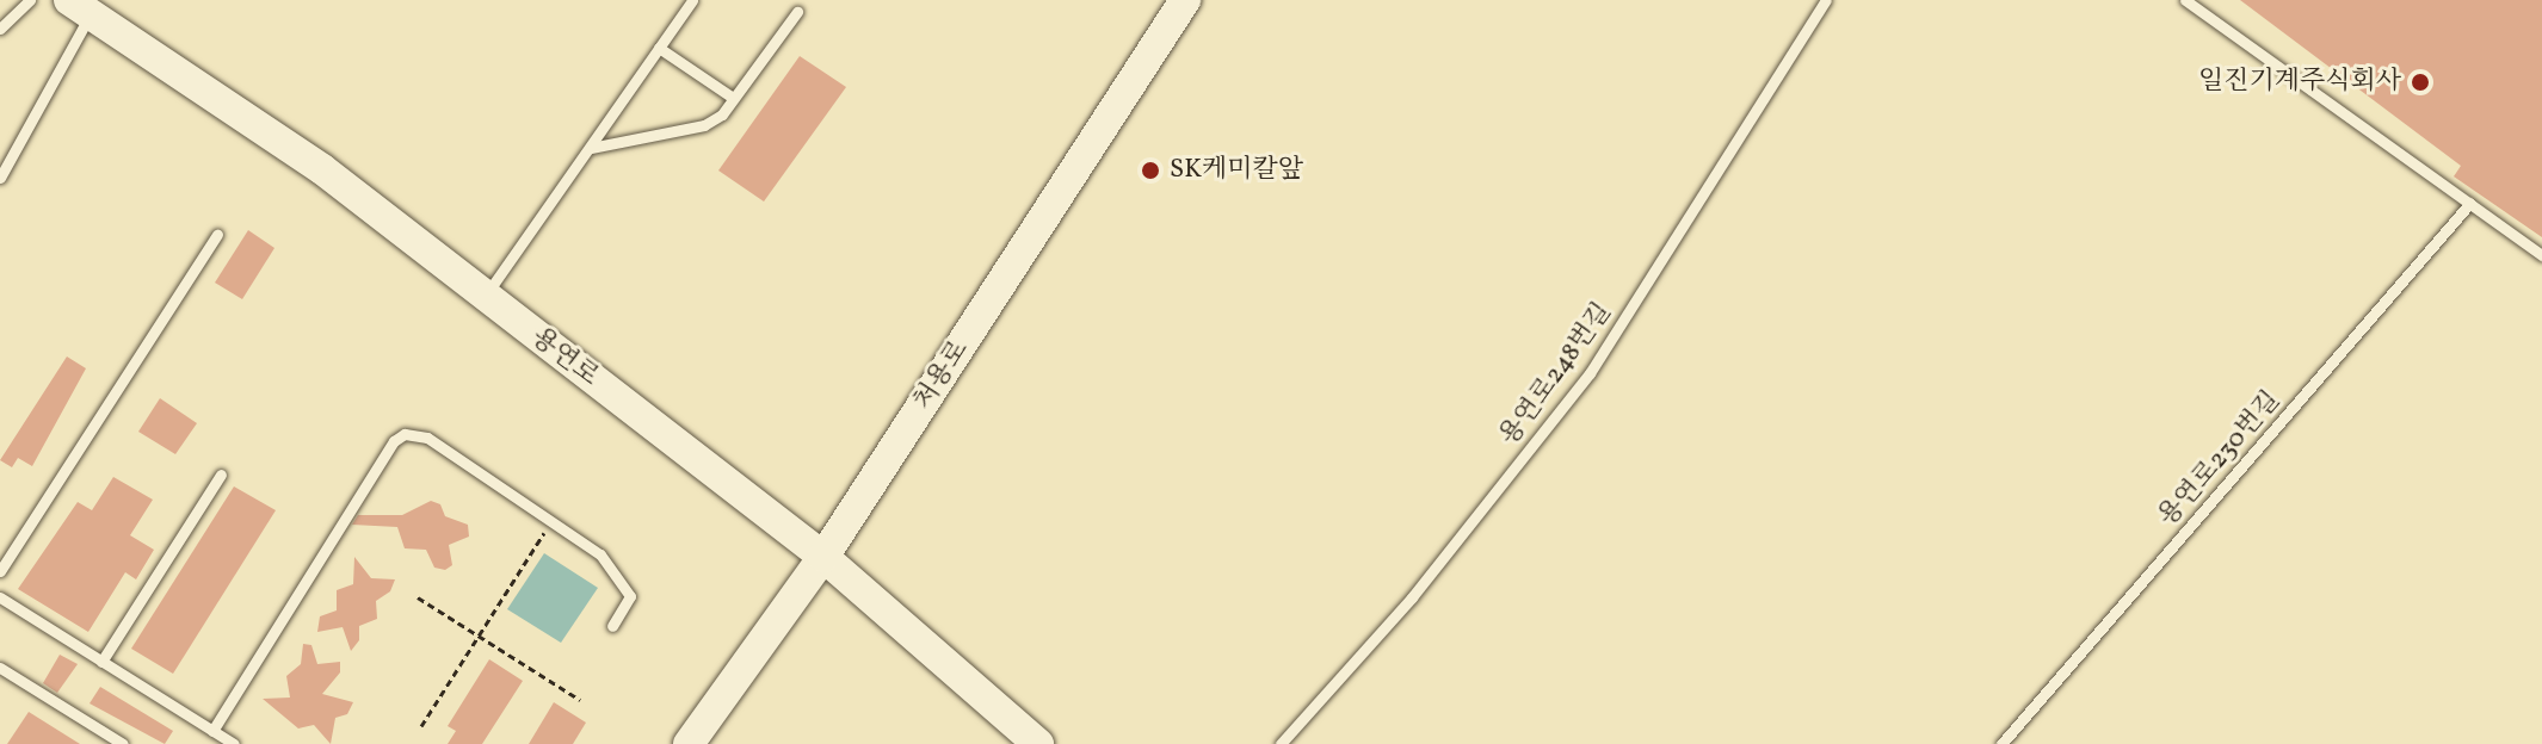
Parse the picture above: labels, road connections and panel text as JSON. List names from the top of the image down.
{
  "streets": {
    "street": ["용연로", "처용로"],
    "lane": ["용연로248번길", "용연로230번길"]
  },
  "crossings": [
    ["용연로", "처용로"]
  ],
  "places": ["일진기계주식회사", "SK케미칼앞"]
}
